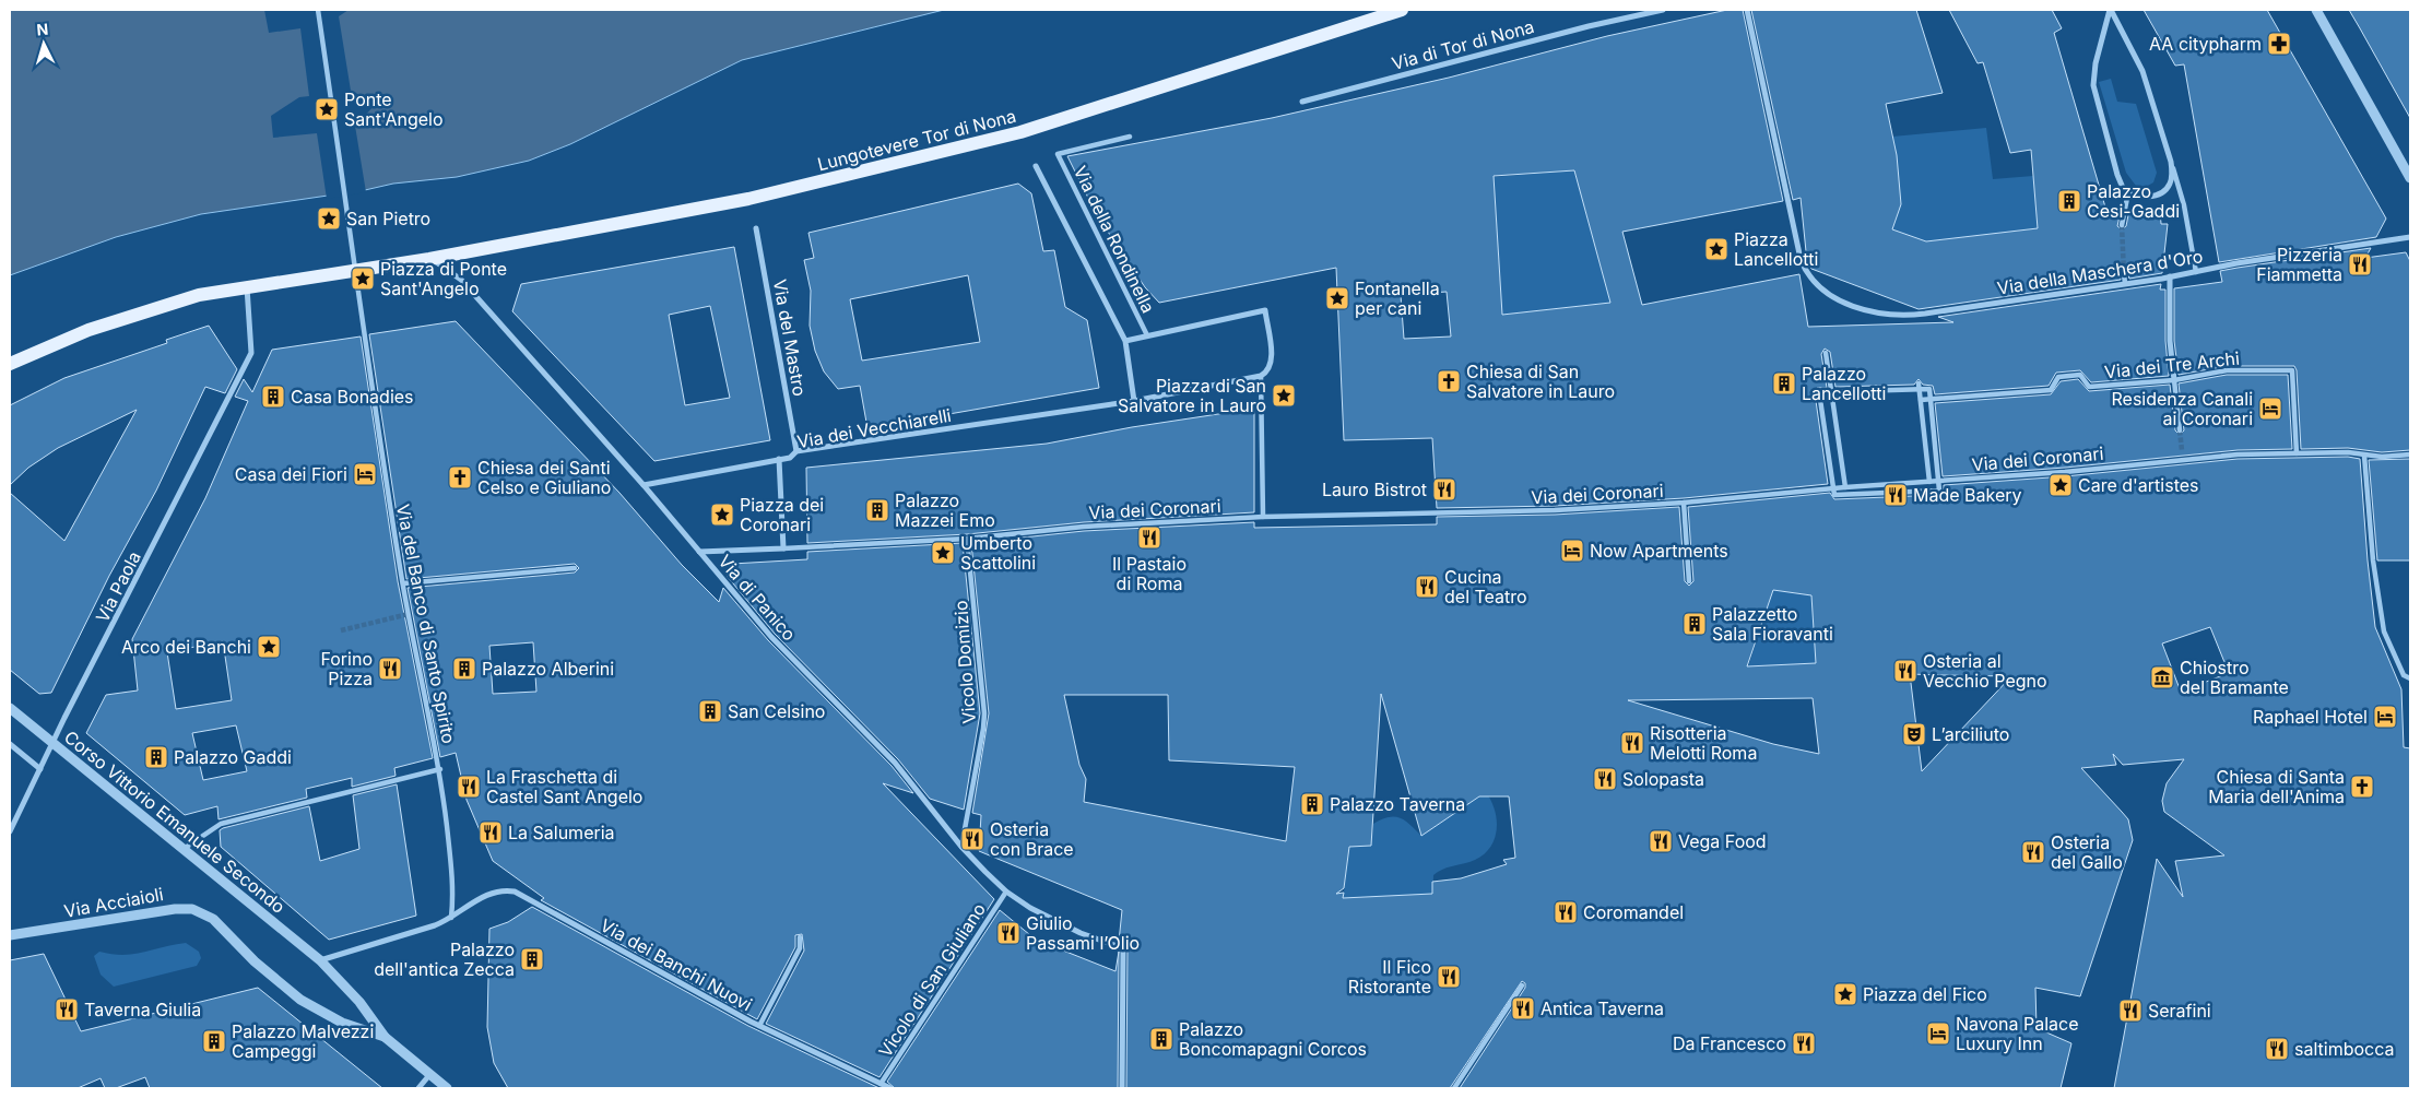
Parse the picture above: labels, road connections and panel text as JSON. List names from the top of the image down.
{
  "streets": {
    "main road": ["Lungotevere Tor di Nona"],
    "street": [
      "Via di Tor di Nona",
      "Via della Rondinella",
      "Via della Maschera d'Oro",
      "Via del Mastro",
      "Via dei Tre Archi",
      "Via dei Vecchiarelli",
      "Via dei Coronari",
      "Via Paola",
      "Via di Panico",
      "Via del Banco di Santo Spirito",
      "Vicolo Domizio",
      "Corso Vittorio Emanuele Secondo",
      "Via Acciaioli",
      "Via dei Banchi Nuovi",
      "Vicolo di San Giuliano"
    ]
  },
  "crossings": [
    ["Lungotevere Tor di Nona", "Via di Panico"],
    ["Via del Mastro", "Via dei Vecchiarelli"],
    ["Via dei Tre Archi", "Via dei Coronari"],
    ["Via dei Vecchiarelli", "Via di Panico"],
    ["Via dei Coronari", "Vicolo Domizio"],
    ["Via Paola", "Corso Vittorio Emanuele Secondo"],
    ["Via di Panico", "Vicolo Domizio"],
    ["Via di Panico", "Vicolo di San Giuliano"],
    ["Via del Banco di Santo Spirito", "Via dei Banchi Nuovi"],
    ["Corso Vittorio Emanuele Secondo", "Via Acciaioli"],
    ["Corso Vittorio Emanuele Secondo", "Via dei Banchi Nuovi"],
    ["Via dei Banchi Nuovi", "Vicolo di San Giuliano"]
  ],
  "places": {
    "pharmacy": ["AA citypharm"],
    "place": [
      "Ponte Sant'Angelo",
      "San Pietro",
      "Piazza Lancellotti",
      "Piazza di Ponte Sant'Angelo",
      "Fontanella per cani",
      "Piazza di San Salvatore in Lauro",
      "Care d'artistes",
      "Piazza dei Coronari",
      "Umberto Scattolini",
      "Arco dei Banchi",
      "Piazza del Fico"
    ],
    "building": [
      "Palazzo Cesi-Gaddi",
      "Palazzo Lancellotti",
      "Casa Bonadies",
      "Palazzo Mazzei Emo",
      "Palazzetto Sala Fioravanti",
      "Palazzo Alberini",
      "San Celsino",
      "Palazzo Gaddi",
      "Palazzo Taverna",
      "Palazzo dell'antica Zecca",
      "Palazzo Boncomapagni Corcos",
      "Palazzo Malvezzi Campeggi"
    ],
    "restaurant": [
      "Pizzeria Fiammetta",
      "Lauro Bistrot",
      "Made Bakery",
      "Il Pastaio di Roma",
      "Cucina del Teatro",
      "Forino Pizza",
      "Osteria al Vecchio Pegno",
      "Risotteria Melotti Roma",
      "Solopasta",
      "La Fraschetta di Castel Sant Angelo",
      "La Salumeria",
      "Osteria con Brace",
      "Vega Food",
      "Osteria del Gallo",
      "Coromandel",
      "Giulio Passami l’Olio",
      "Il Fico Ristorante",
      "Antica Taverna",
      "Taverna Giulia",
      "Serafini",
      "Da Francesco",
      "saltimbocca"
    ],
    "church": ["Chiesa di San Salvatore in Lauro", "Chiesa dei Santi Celso e Giuliano", "Chiesa di Santa Maria dell'Anima"],
    "hotel": [
      "Residenza Canali ai Coronari",
      "Casa dei Fiori",
      "Now Apartments",
      "Raphael Hotel",
      "Navona Palace Luxury Inn"
    ],
    "museum": ["Chiostro del Bramante"],
    "theatre": ["L’arciliuto"]
  },
  "north": "top"
}
